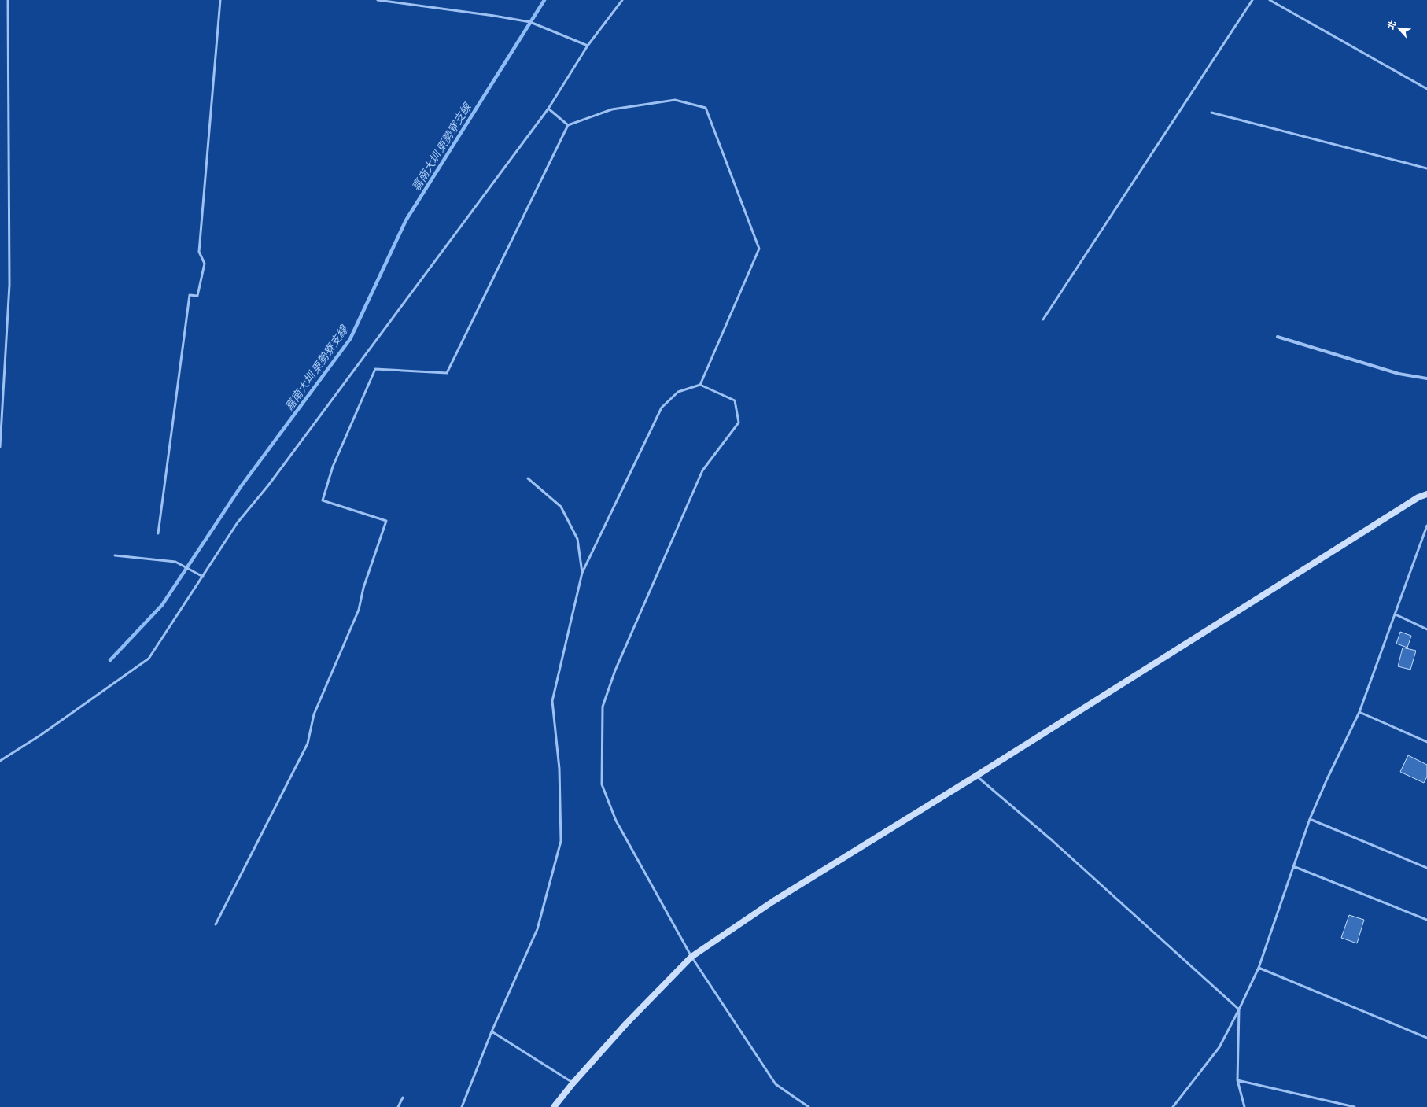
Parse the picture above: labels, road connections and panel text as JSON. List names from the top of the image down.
{
  "water": ["嘉南大圳 東勢寮支線"],
  "north": "top left"
}
